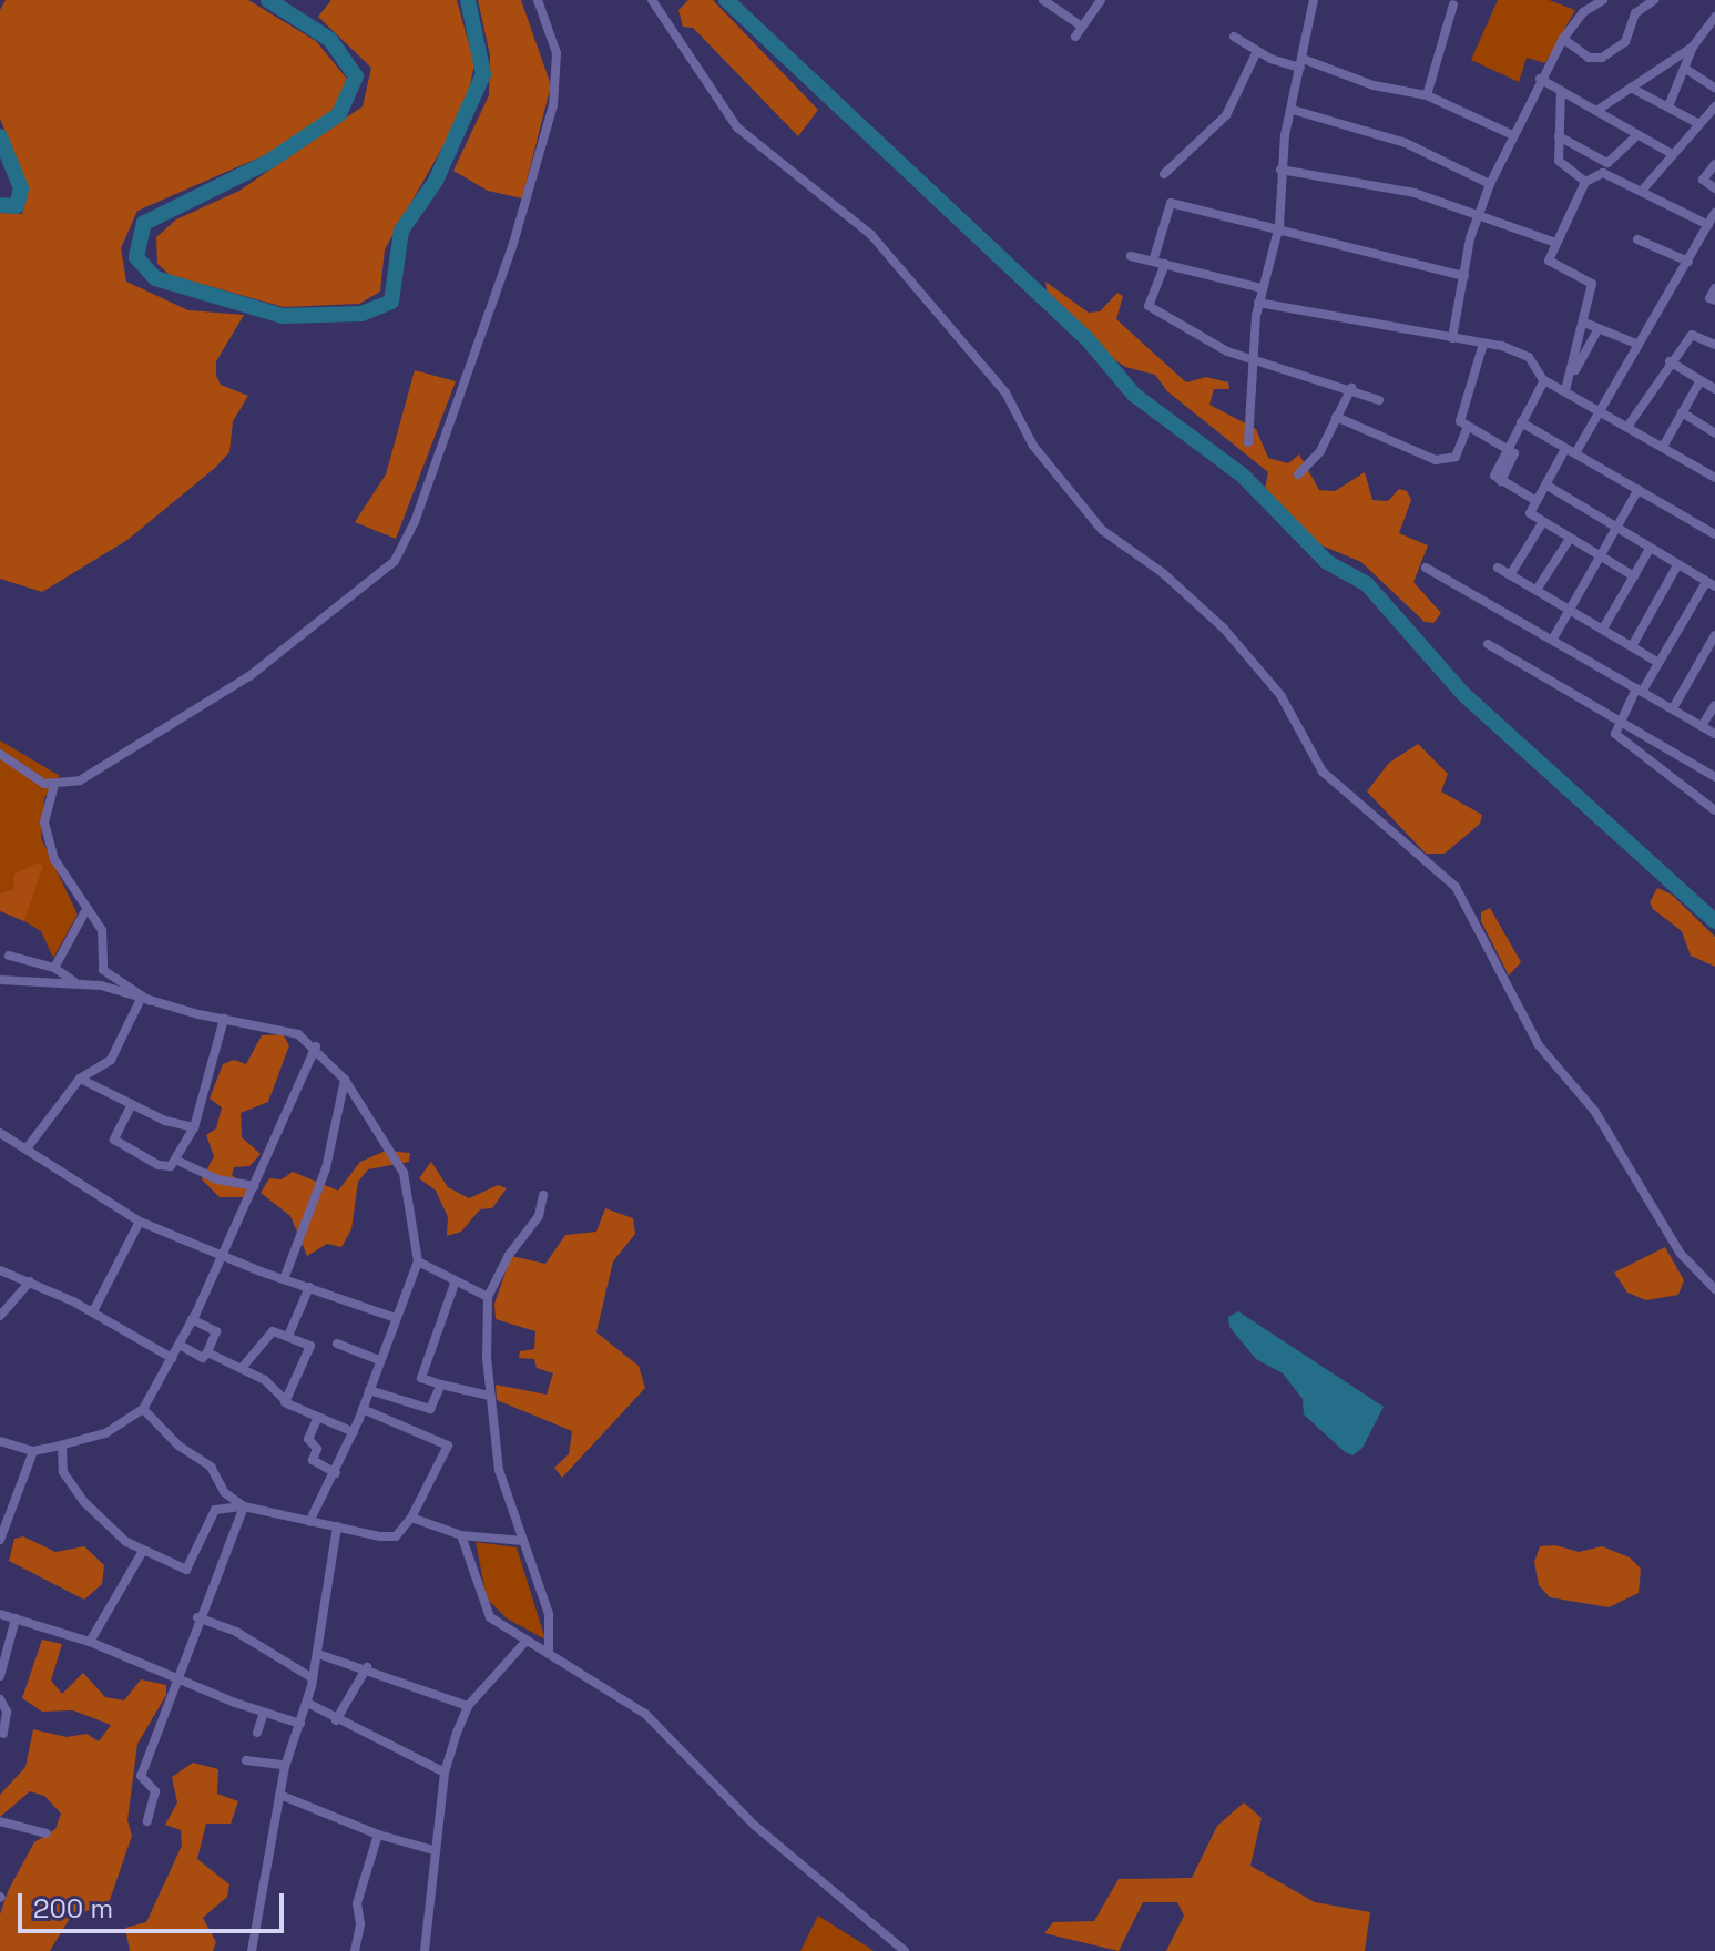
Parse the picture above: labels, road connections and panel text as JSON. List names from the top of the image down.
{
  "scale_bar": "200 m"
}
